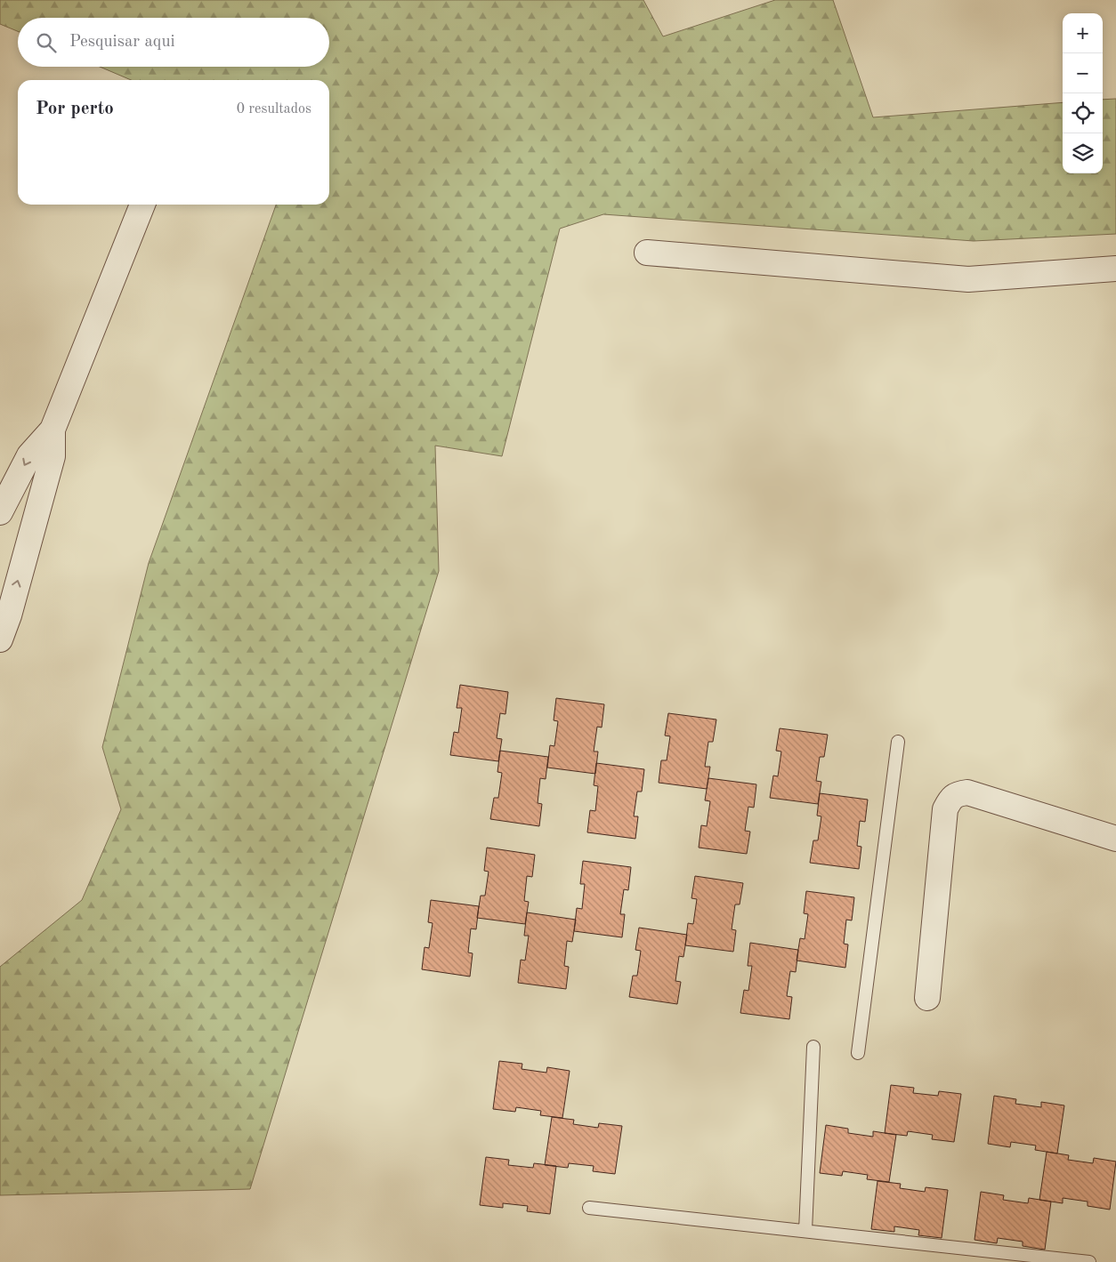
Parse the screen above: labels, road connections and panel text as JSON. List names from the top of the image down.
{
  "page": {
    "map_buttons": ["+", "−"],
    "search": "Pesquisar aqui",
    "heading": ["Por perto", "0 resultados"]
  }
}
